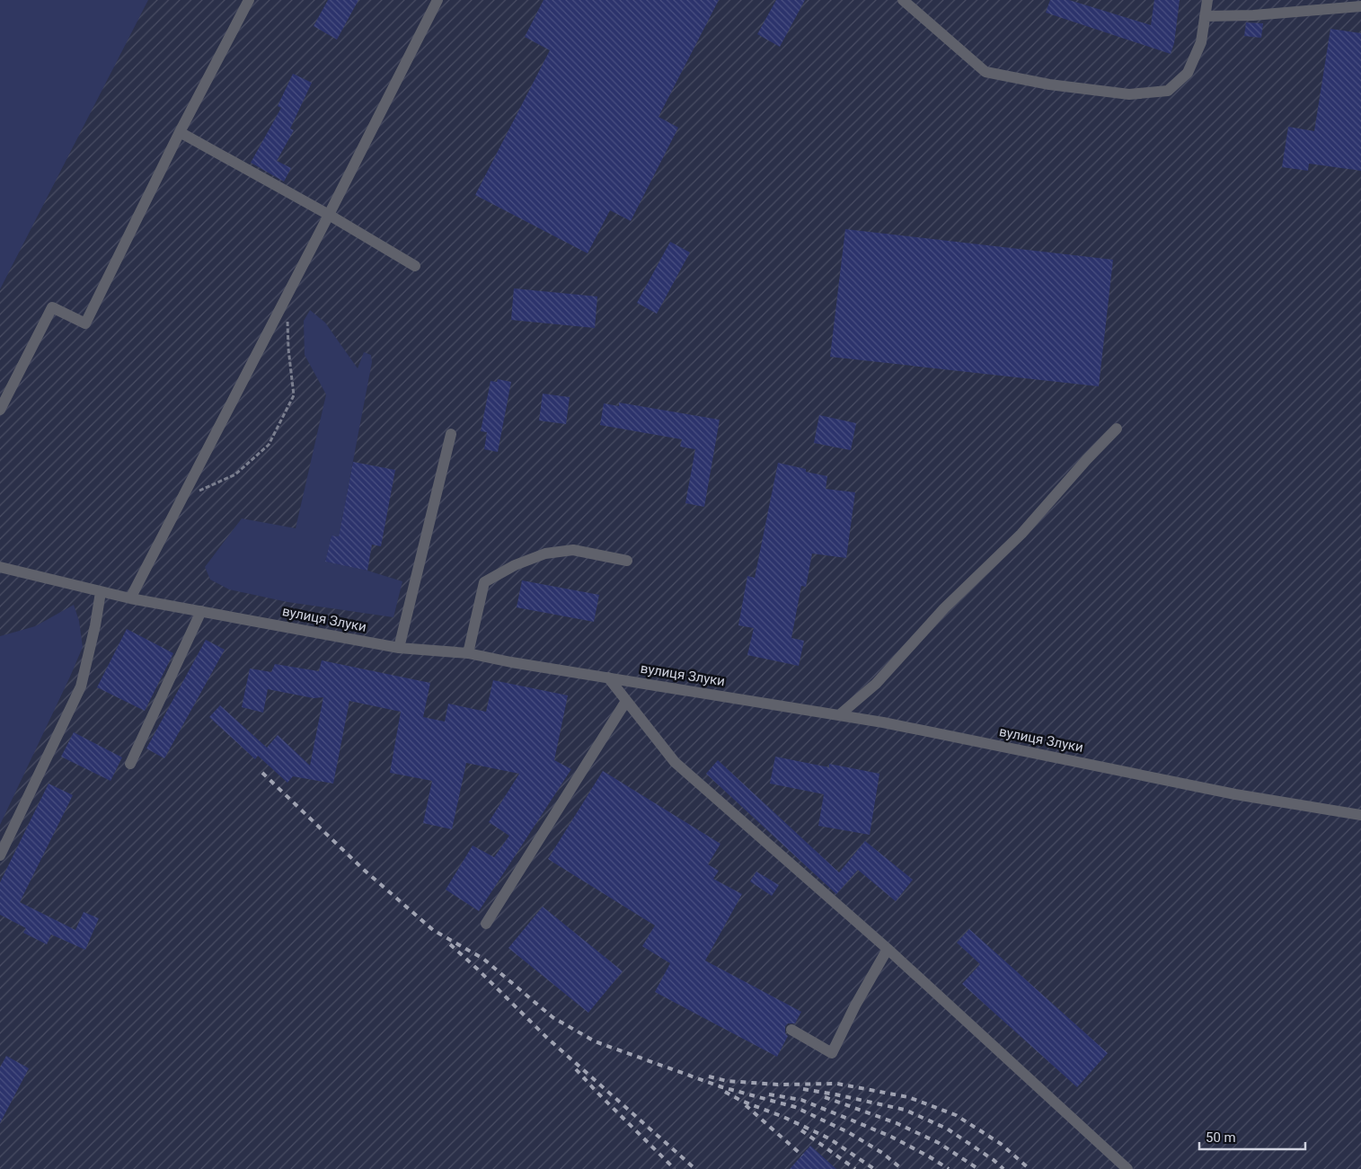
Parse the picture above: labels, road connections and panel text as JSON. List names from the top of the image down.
{
  "streets": {
    "street": ["вулиця Злуки"]
  },
  "scale_bar": "50 m"
}
